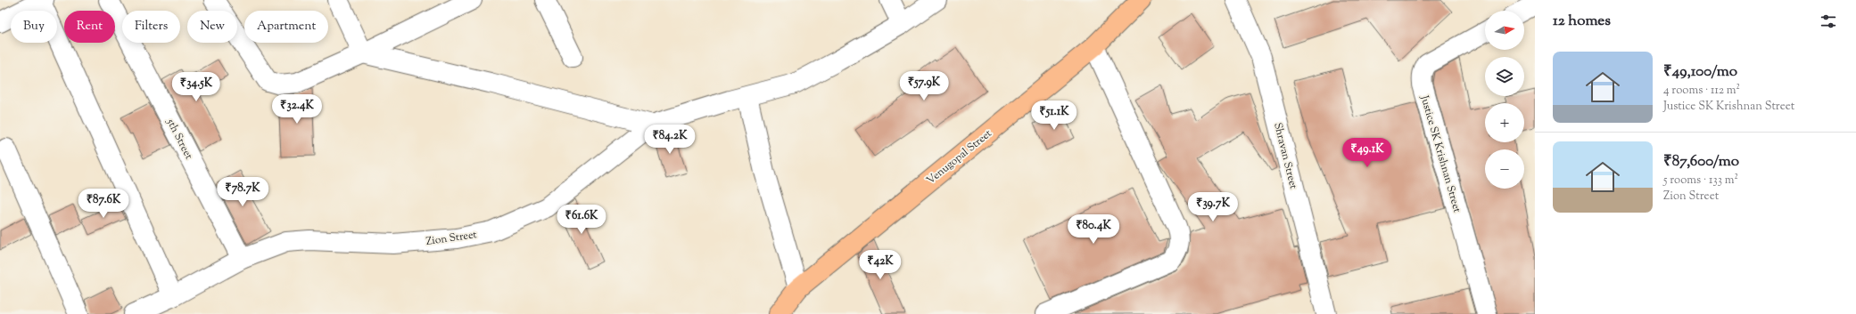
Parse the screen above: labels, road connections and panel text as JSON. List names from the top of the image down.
{
  "streets": {
    "main road": ["Venugopal Street"],
    "street": [
      "5th Street",
      "Justice SK Krishnan Street",
      "Shravan Street",
      "Zion Street"
    ]
  },
  "crossings": [
    ["5th Street", "Zion Street"]
  ],
  "north": "right",
  "page": {
    "heading": "12 homes",
    "map_buttons": ["+", "−"],
    "chip": [
      "Buy",
      "Rent",
      "Filters",
      "New",
      "Apartment"
    ],
    "list": [
      {
        "name": "₹49,100/mo",
        "note": "4 rooms · 112 m² · Justice SK Krishnan Street"
      },
      {
        "name": "₹87,600/mo",
        "note": "5 rooms · 133 m² · Zion Street"
      }
    ],
    "price": [
      "₹57.9K",
      "₹34.5K",
      "₹32.4K",
      "₹51.1K",
      "₹84.2K",
      "₹49.1K",
      "₹78.7K",
      "₹87.6K",
      "₹39.7K",
      "₹61.6K",
      "₹80.4K",
      "₹42K"
    ]
  }
}
